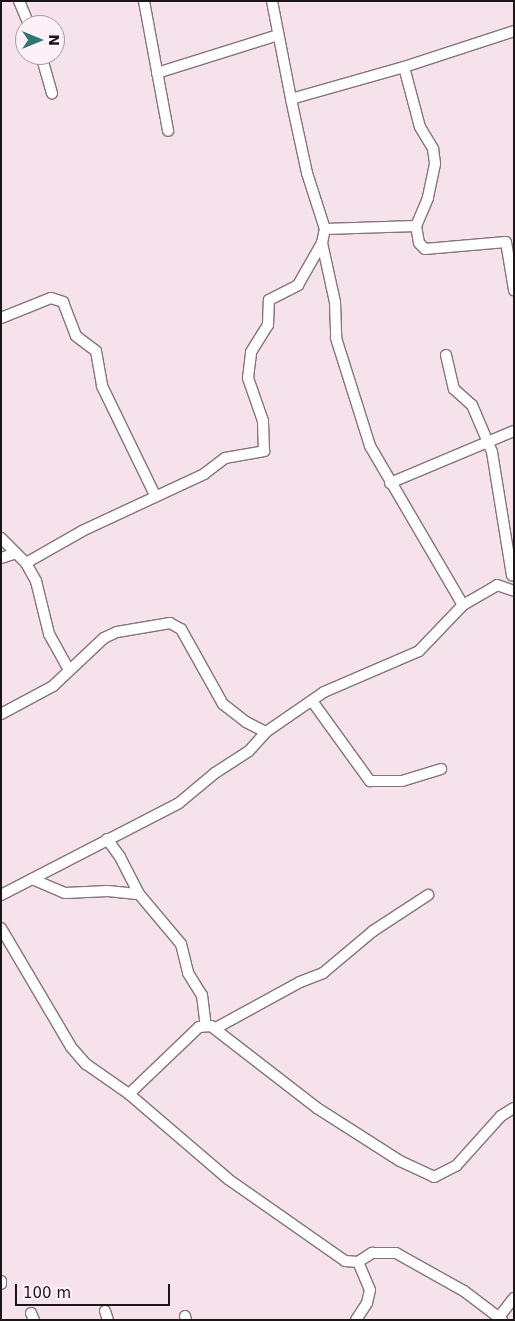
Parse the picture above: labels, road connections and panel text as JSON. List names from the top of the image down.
{
  "scale_bar": "100 m",
  "north": "right"
}
